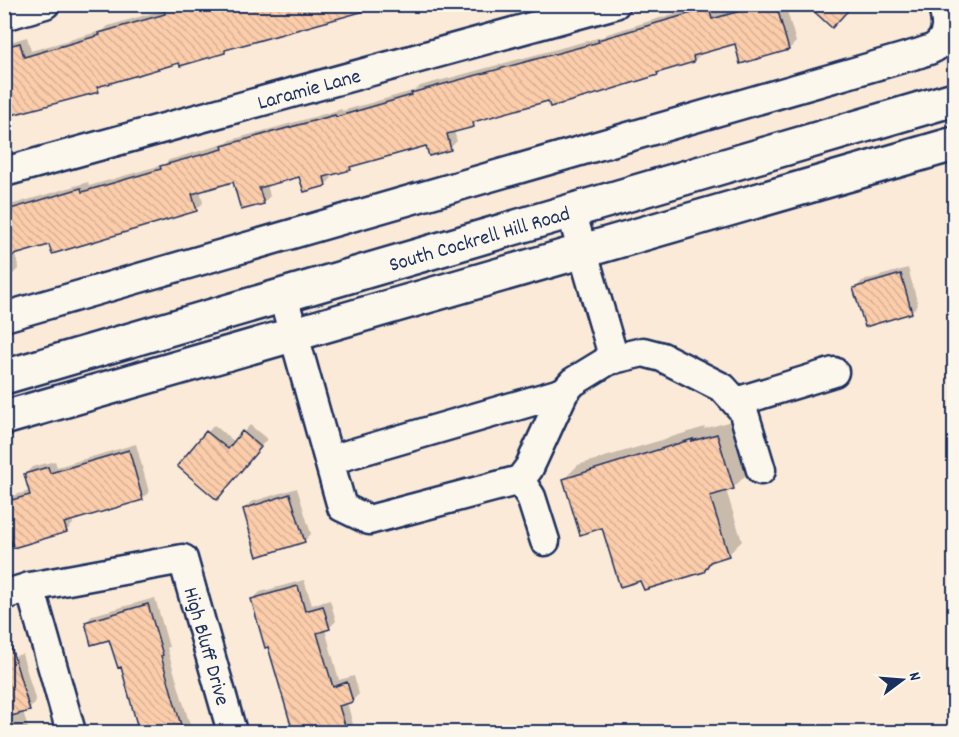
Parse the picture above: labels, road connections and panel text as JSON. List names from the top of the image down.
{
  "streets": {
    "main road": ["South Cockrell Hill Road"],
    "street": ["Laramie Lane", "High Bluff Drive"]
  },
  "north": "right"
}
